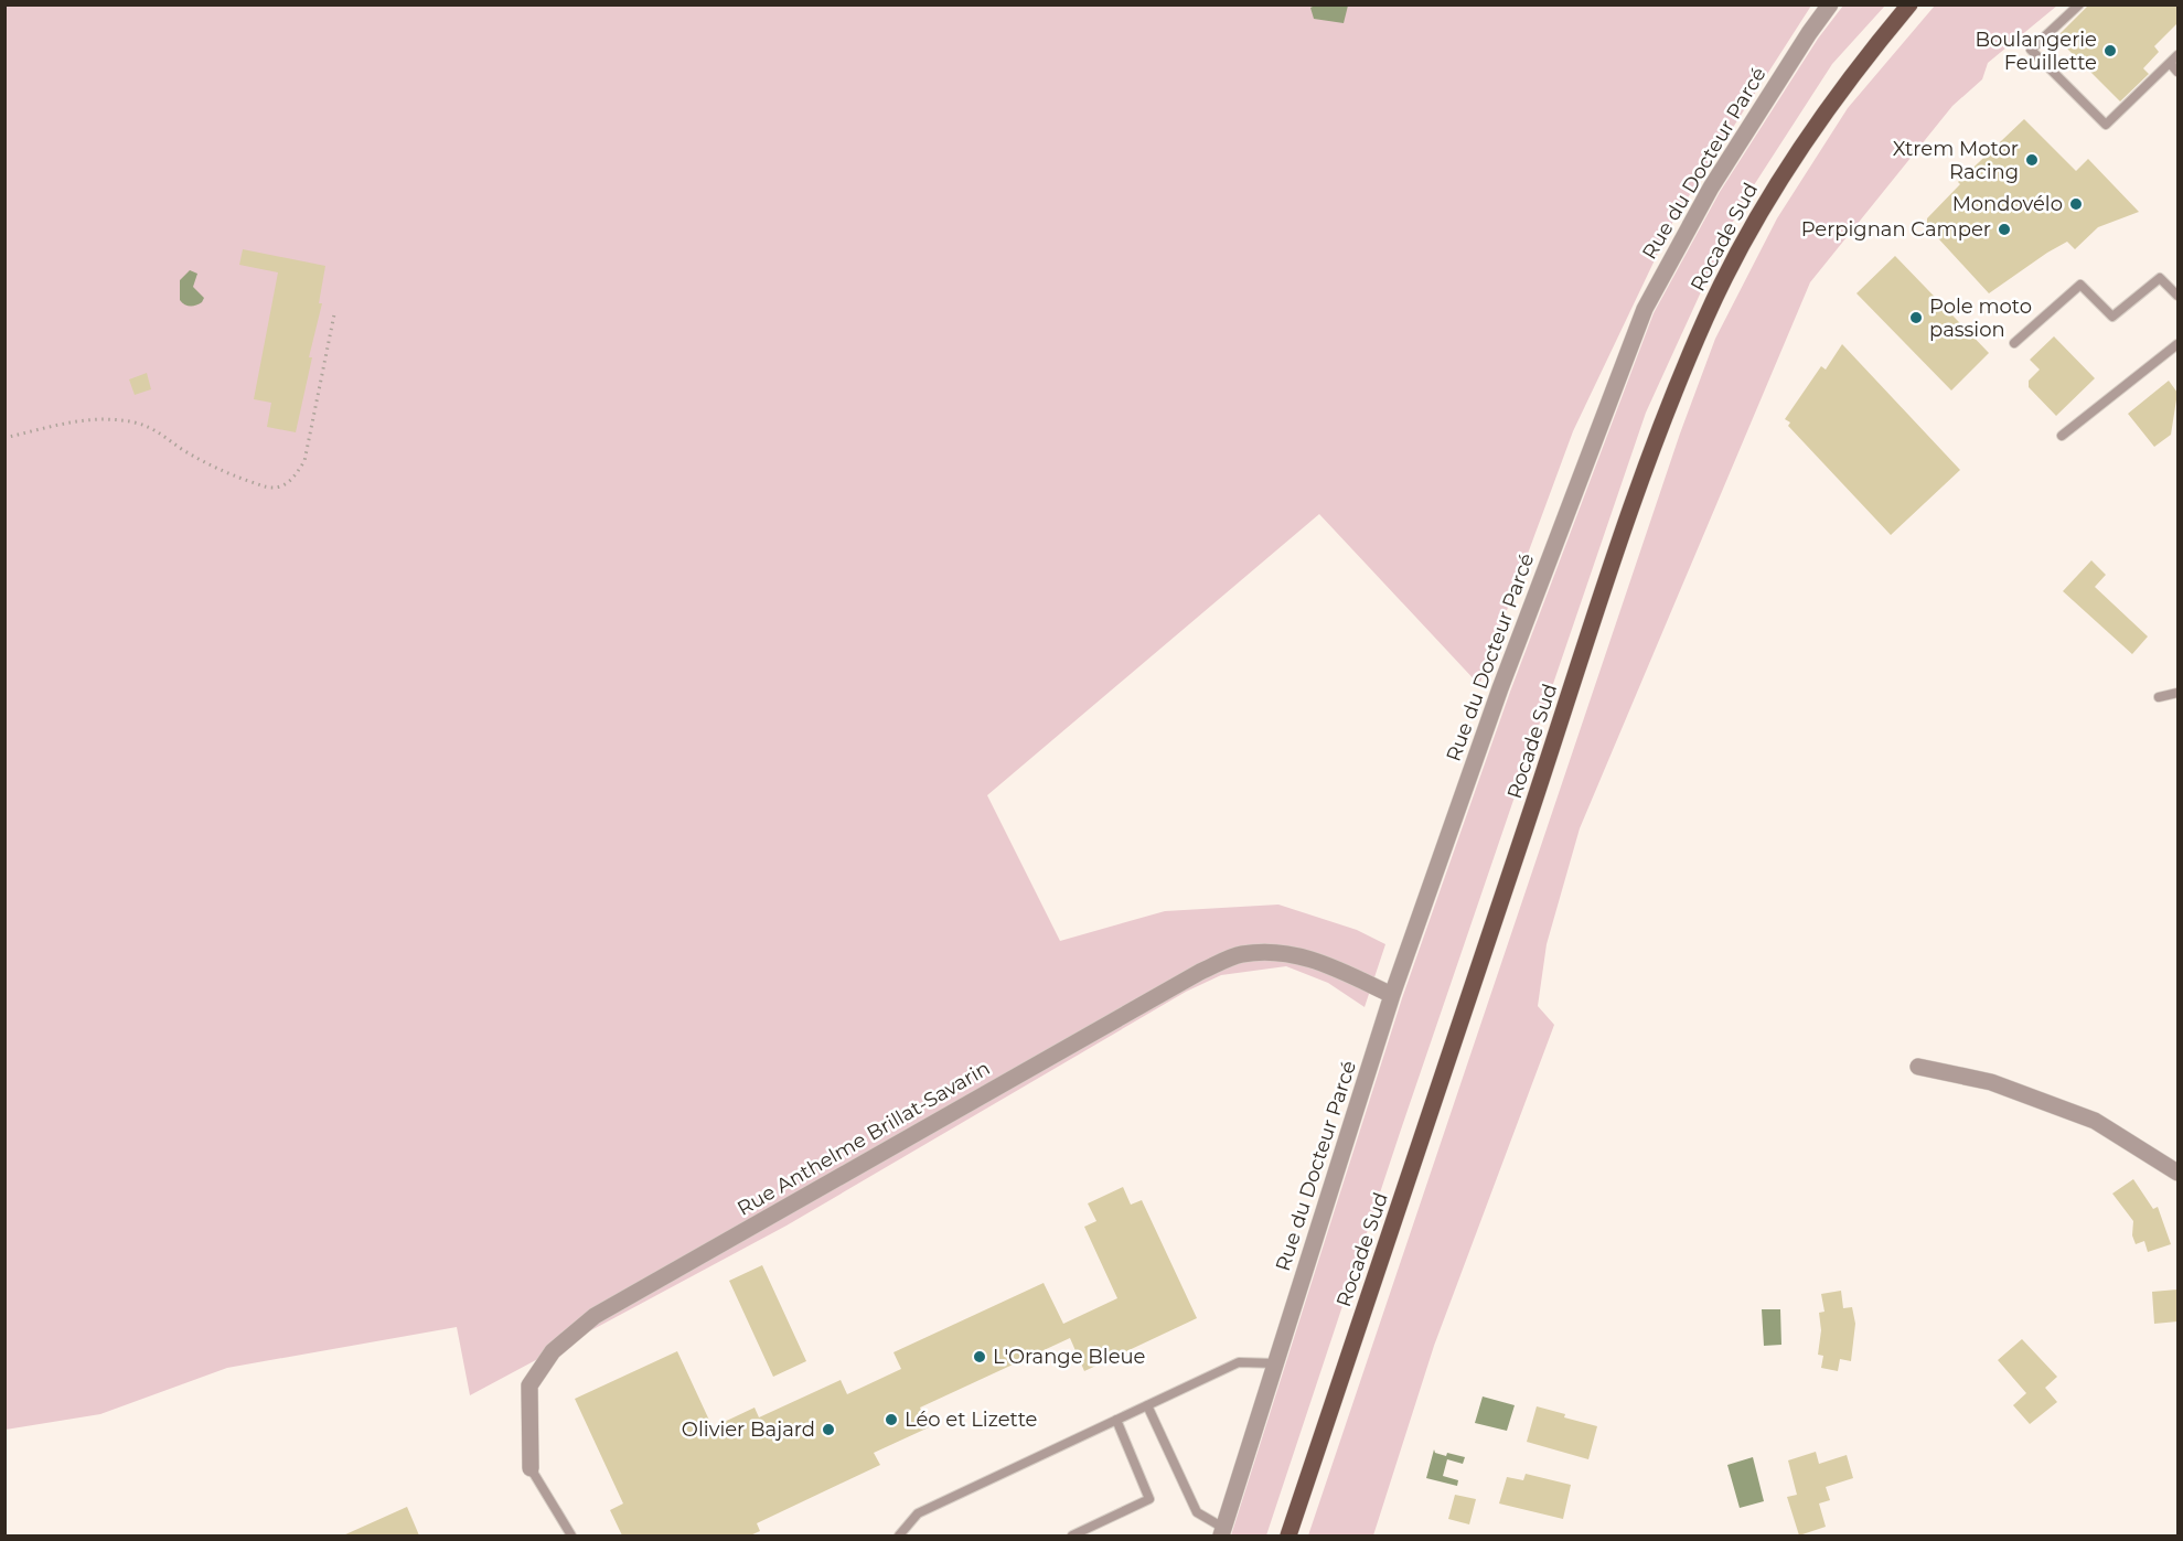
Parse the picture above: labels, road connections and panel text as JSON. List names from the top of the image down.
{
  "streets": {
    "main road": ["Rocade Sud"],
    "street": ["Rue du Docteur Parcé", "Rue Anthelme Brillat-Savarin"]
  },
  "crossings": [
    ["Rue du Docteur Parcé", "Rue Anthelme Brillat-Savarin"]
  ],
  "places": [
    "Boulangerie Feuillette",
    "Xtrem Motor Racing",
    "Mondovélo",
    "Perpignan Camper",
    "Pole moto passion",
    "L'Orange Bleue",
    "Léo et Lizette",
    "Olivier Bajard"
  ]
}
